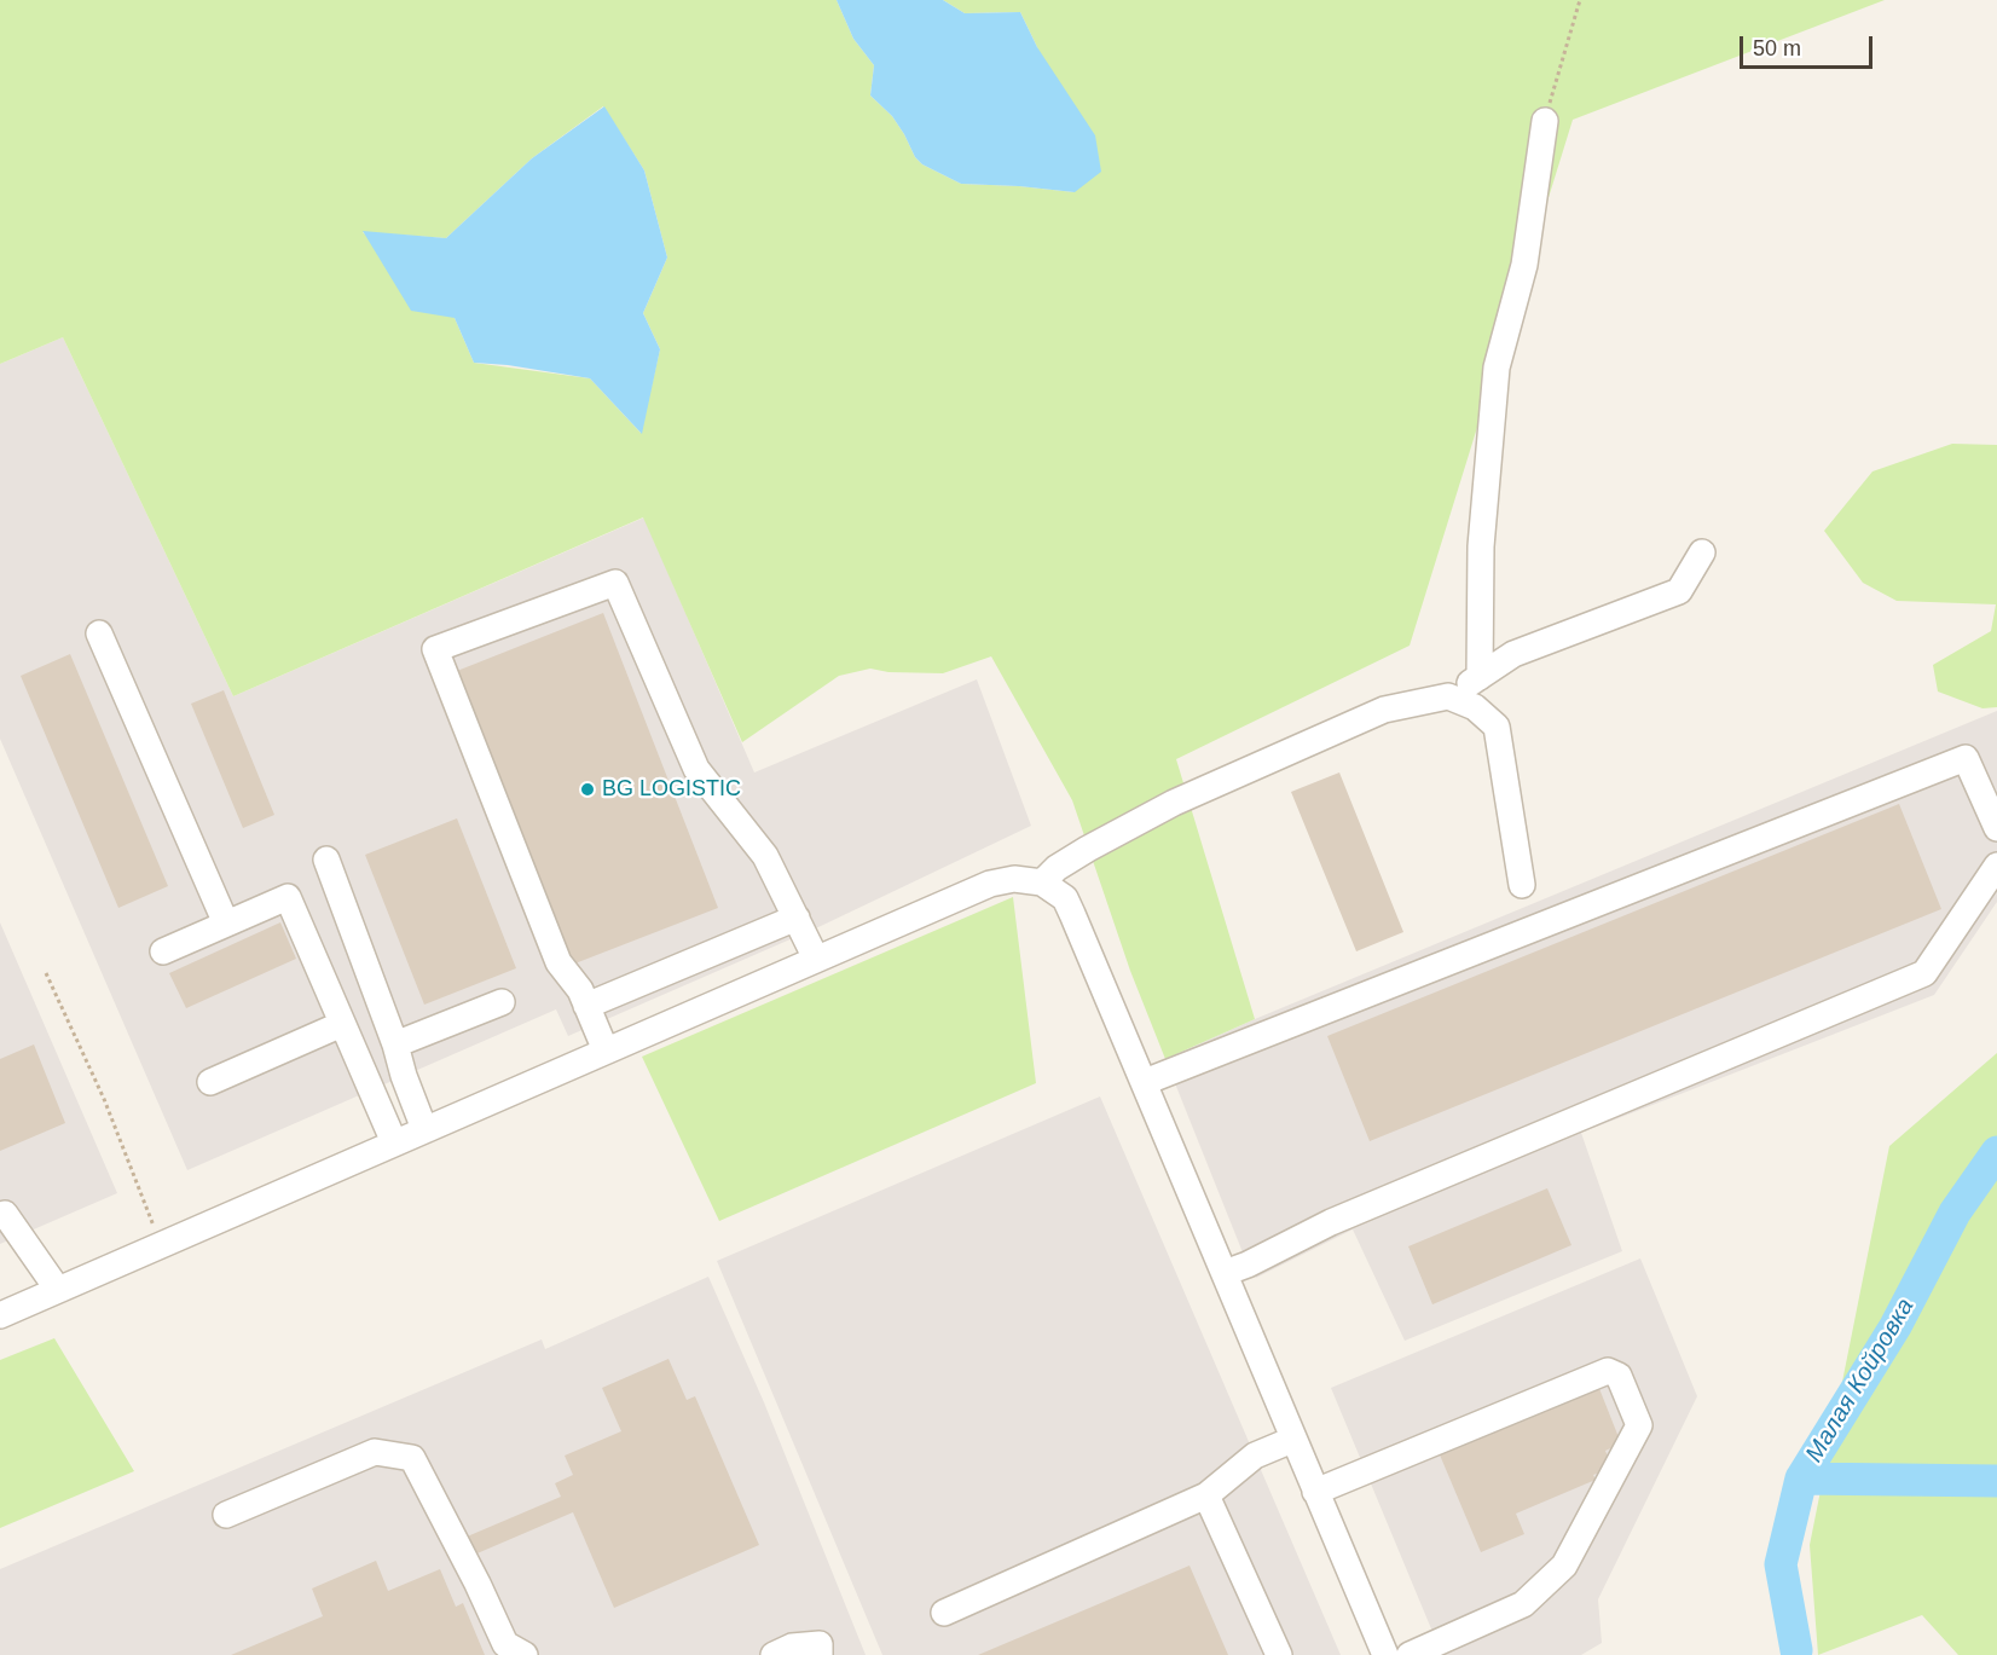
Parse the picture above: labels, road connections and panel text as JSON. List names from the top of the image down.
{
  "water": ["Малая Койровка"],
  "places": ["BG LOGISTIC"],
  "scale_bar": "50 m"
}
